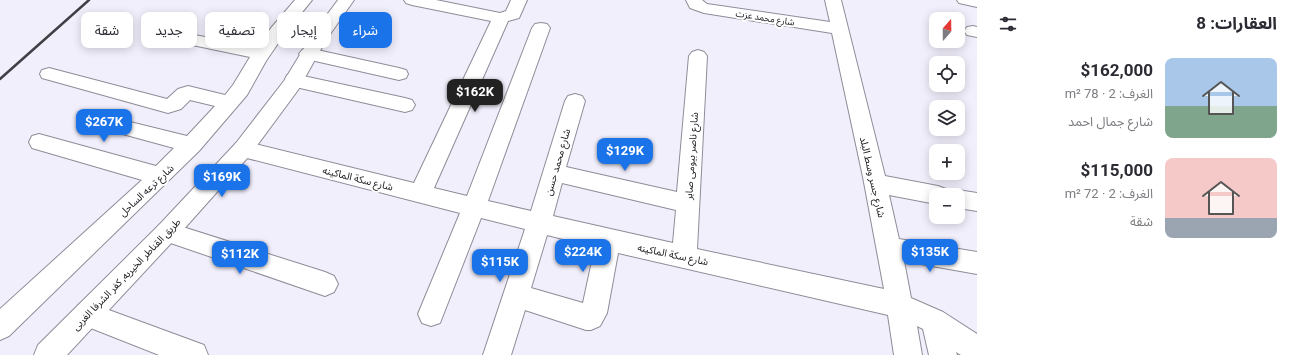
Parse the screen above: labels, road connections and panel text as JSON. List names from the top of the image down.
{
  "streets": {
    "street": [
      "شارع محمد عزت",
      "شارع ناصر بيومى صابر",
      "شارع محمد حسن",
      "شارع جسر وسط البلد",
      "شارع سكة الماكينه",
      "شارع ترعه الساحل",
      "طريق القناطر الخيريه, كفر الشرفا الغربى"
    ]
  },
  "crossings": [
    ["شارع محمد عزت", "شارع جسر وسط البلد"],
    ["شارع ناصر بيومى صابر", "شارع سكة الماكينه"],
    ["شارع محمد حسن", "شارع سكة الماكينه"],
    ["شارع جسر وسط البلد", "شارع سكة الماكينه"],
    ["شارع سكة الماكينه", "طريق القناطر الخيريه, كفر الشرفا الغربى"]
  ],
  "north": "top",
  "page": {
    "heading": "العقارات: 8",
    "map_buttons": ["+", "−"],
    "chip": [
      "شراء",
      "إيجار",
      "تصفية",
      "جديد",
      "شقة"
    ],
    "list": [
      {
        "name": "$162,000",
        "note": "الغرف: 2 · 78 m² · شارع جمال احمد"
      },
      {
        "name": "$115,000",
        "note": "الغرف: 2 · 72 m² · شقة"
      }
    ],
    "price": [
      "$162K",
      "$267K",
      "$129K",
      "$169K",
      "$224K",
      "$135K",
      "$112K",
      "$115K"
    ]
  }
}
